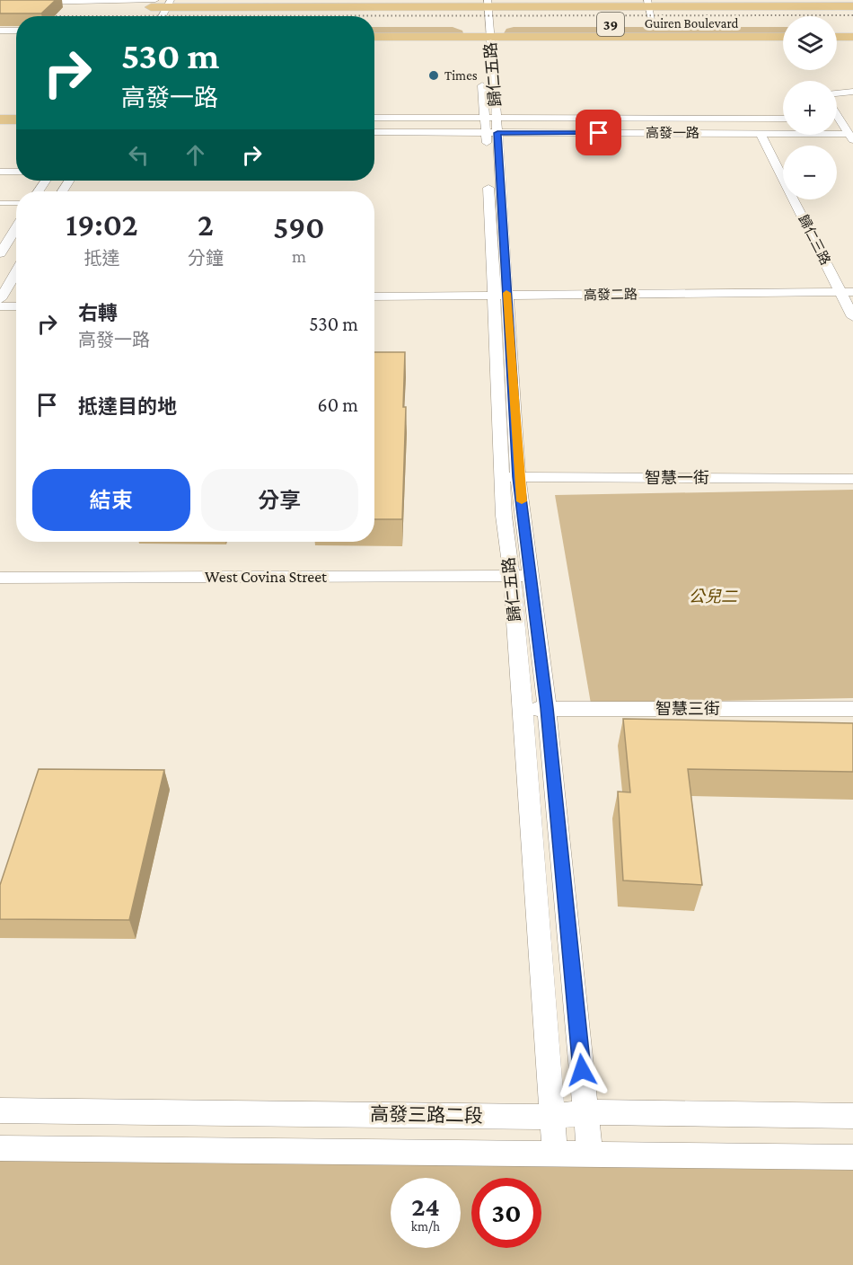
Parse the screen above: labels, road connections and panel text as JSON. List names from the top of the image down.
{
  "streets": {
    "main road": ["Guiren Boulevard", "39"],
    "street": [
      "歸仁五路",
      "高發一路",
      "歸仁三路",
      "高發二路",
      "智慧一街",
      "West Covina Street",
      "智慧三街",
      "高發三路二段"
    ]
  },
  "crossings": [
    ["Guiren Boulevard", "歸仁五路"],
    ["歸仁五路", "高發一路"],
    ["歸仁五路", "高發二路"],
    ["歸仁五路", "智慧一街"],
    ["歸仁五路", "West Covina Street"],
    ["歸仁五路", "智慧三街"],
    ["歸仁五路", "高發三路二段"],
    ["高發一路", "歸仁三路"],
    ["歸仁三路", "高發二路"]
  ],
  "parks": ["公兒二"],
  "places": ["Times"],
  "page": {
    "map_buttons": ["+", "−"],
    "turn": ["530 m", "高發一路"],
    "eta": [
      "19:02",
      "抵達",
      "2",
      "分鐘",
      "590",
      "m"
    ],
    "list": [
      {
        "name": "右轉",
        "note": "高發一路",
        "value": "530 m"
      },
      {
        "name": "抵達目的地",
        "value": "60 m"
      }
    ],
    "buttons": ["結束", "分享"],
    "speed": "24 km/h",
    "limit": "30"
  }
}
